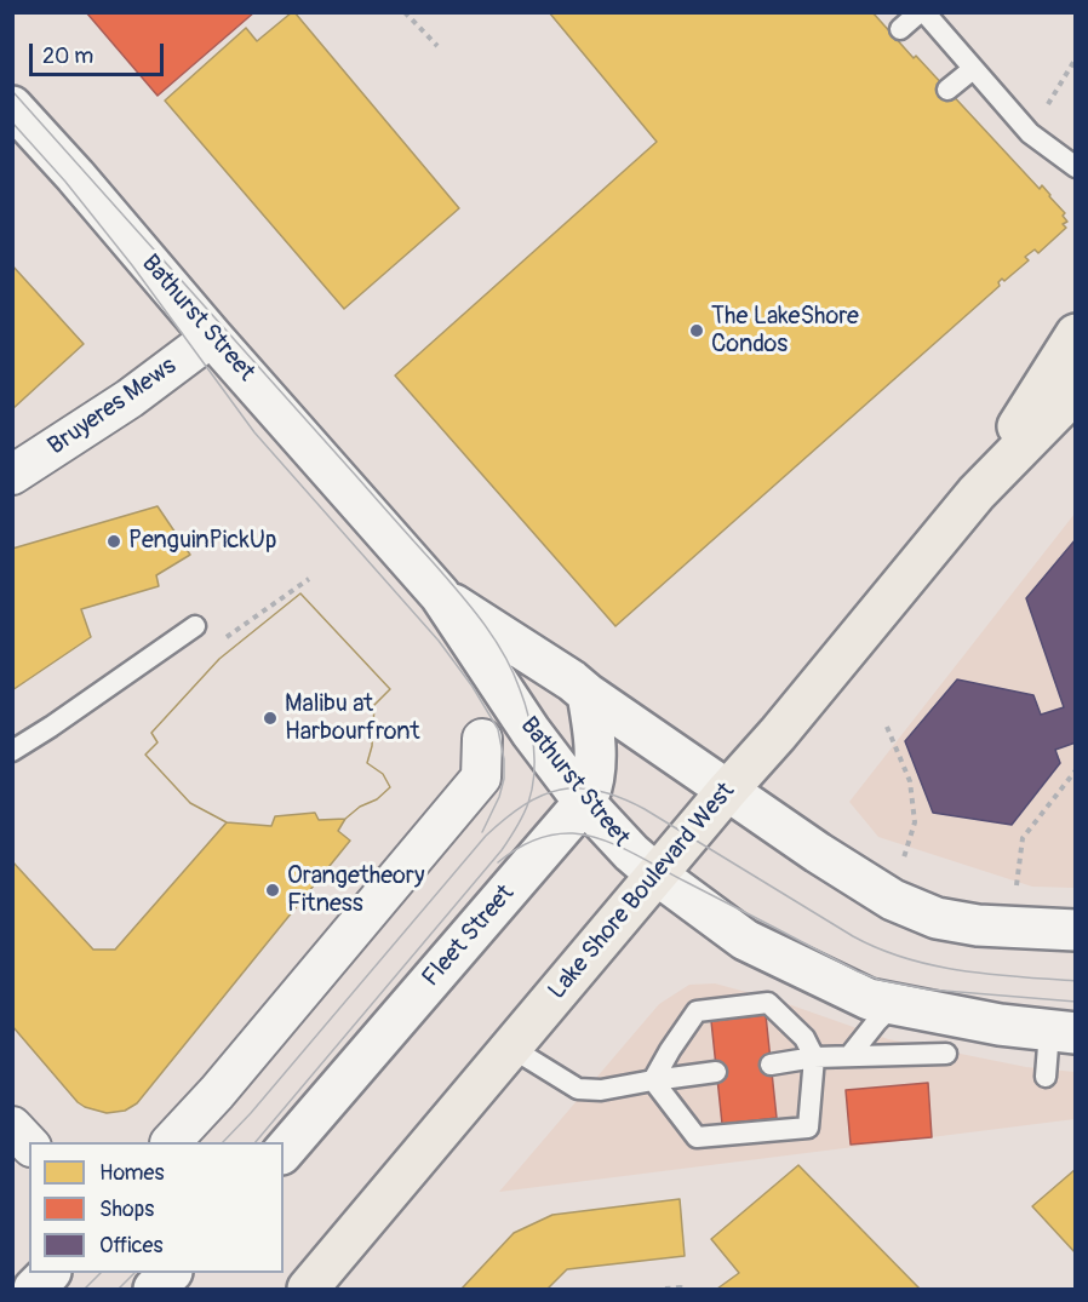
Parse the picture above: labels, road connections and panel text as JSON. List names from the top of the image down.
{
  "streets": {
    "highway": ["Lake Shore Boulevard West"],
    "street": ["Bathurst Street", "Bruyeres Mews", "Fleet Street"]
  },
  "crossings": [
    ["Bathurst Street", "Bruyeres Mews"],
    ["Bathurst Street", "Lake Shore Boulevard West"],
    ["Bathurst Street", "Fleet Street"]
  ],
  "places": [
    "The LakeShore Condos",
    "PenguinPickUp",
    "Malibu at Harbourfront",
    "Orangetheory Fitness"
  ],
  "legend": ["Homes", "Shops", "Offices"],
  "scale_bar": "20 m"
}
